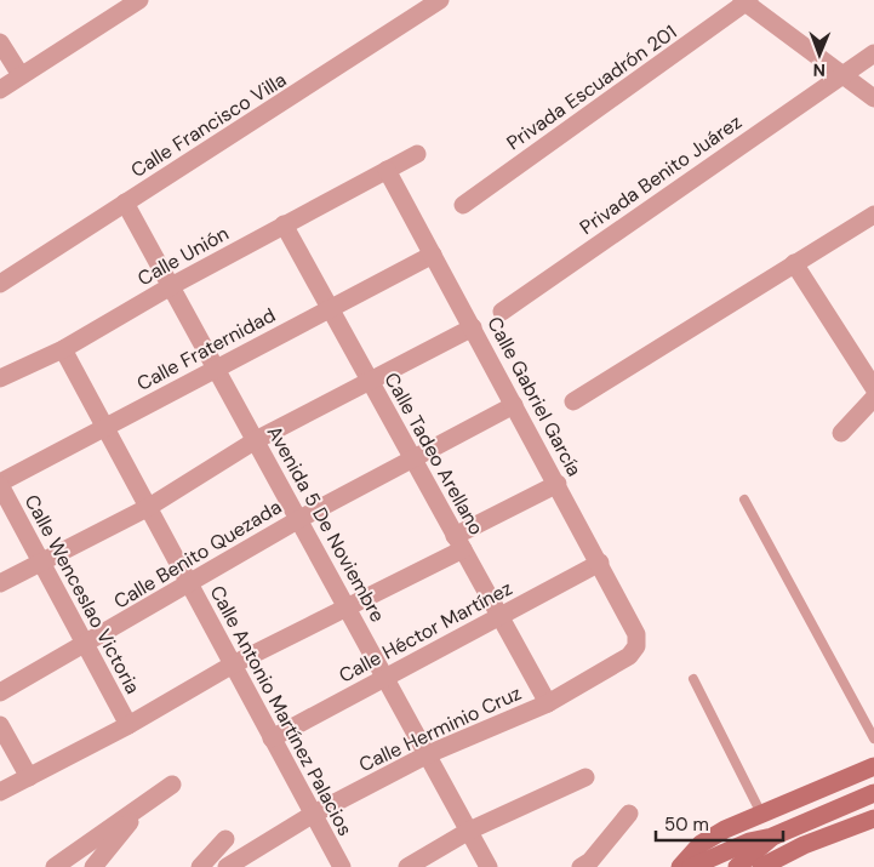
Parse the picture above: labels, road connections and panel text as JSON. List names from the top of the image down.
{
  "streets": {
    "street": [
      "Privada Escuadrón 201",
      "Calle Francisco Villa",
      "Privada Benito Juárez",
      "Calle Unión",
      "Calle Fraternidad",
      "Calle Gabriel García",
      "Calle Tadeo Arellano",
      "Avenida 5 De Noviembre",
      "Calle Benito Quezada",
      "Calle Wenceslao Victoria",
      "Calle Héctor Martínez",
      "Calle Antonio Martínez Palacios",
      "Calle Herminio Cruz"
    ]
  },
  "crossings": [
    ["Calle Francisco Villa", "Avenida 5 De Noviembre"],
    ["Calle Unión", "Calle Gabriel García"],
    ["Calle Unión", "Calle Tadeo Arellano"],
    ["Calle Unión", "Avenida 5 De Noviembre"],
    ["Calle Unión", "Calle Antonio Martínez Palacios"],
    ["Calle Fraternidad", "Calle Gabriel García"],
    ["Calle Fraternidad", "Calle Tadeo Arellano"],
    ["Calle Fraternidad", "Avenida 5 De Noviembre"],
    ["Calle Fraternidad", "Calle Wenceslao Victoria"],
    ["Calle Fraternidad", "Calle Antonio Martínez Palacios"],
    ["Calle Gabriel García", "Calle Benito Quezada"],
    ["Calle Gabriel García", "Calle Héctor Martínez"],
    ["Calle Gabriel García", "Calle Herminio Cruz"],
    ["Calle Tadeo Arellano", "Calle Benito Quezada"],
    ["Calle Tadeo Arellano", "Calle Héctor Martínez"],
    ["Calle Tadeo Arellano", "Calle Herminio Cruz"],
    ["Avenida 5 De Noviembre", "Calle Benito Quezada"],
    ["Avenida 5 De Noviembre", "Calle Héctor Martínez"],
    ["Avenida 5 De Noviembre", "Calle Herminio Cruz"],
    ["Calle Benito Quezada", "Calle Wenceslao Victoria"],
    ["Calle Benito Quezada", "Calle Antonio Martínez Palacios"],
    ["Calle Héctor Martínez", "Calle Antonio Martínez Palacios"],
    ["Calle Antonio Martínez Palacios", "Calle Herminio Cruz"]
  ],
  "scale_bar": "50 m",
  "north": "bottom"
}
